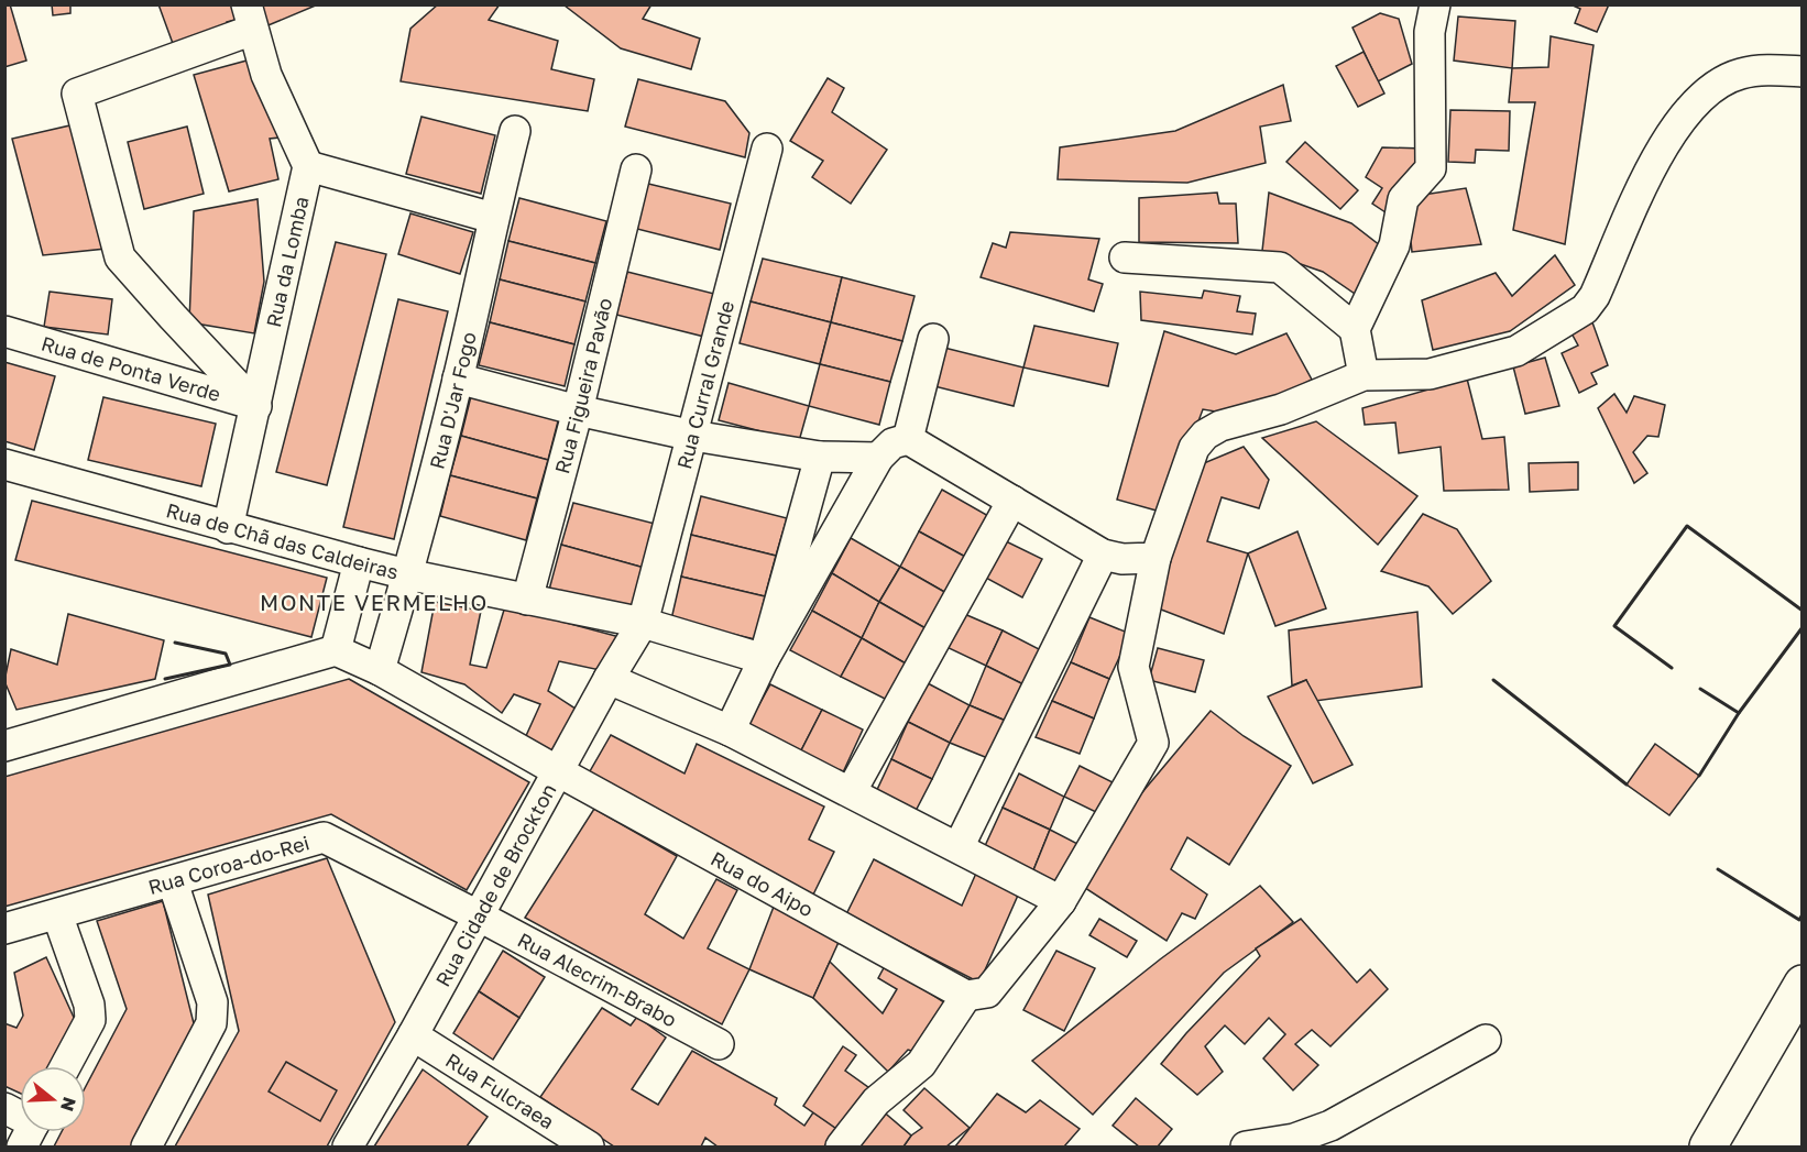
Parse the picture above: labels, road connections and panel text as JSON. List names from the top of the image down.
{
  "streets": {
    "street": [
      "Rua da Lomba",
      "Rua de Ponta Verde",
      "Rua Figueira Pavão",
      "Rua Curral Grande",
      "Rua D'Jar Fogo",
      "Rua de Chã das Caldeiras",
      "Rua Coroa-do-Rei",
      "Rua do Aipo",
      "Rua Cidade de Brockton",
      "Rua Alecrim-Brabo",
      "Rua Fulcraea"
    ]
  },
  "crossings": [
    ["Rua da Lomba", "Rua de Ponta Verde"],
    ["Rua da Lomba", "Rua de Chã das Caldeiras"],
    ["Rua Figueira Pavão", "Rua de Chã das Caldeiras"],
    ["Rua Curral Grande", "Rua de Chã das Caldeiras"],
    ["Rua Curral Grande", "Rua Cidade de Brockton"],
    ["Rua D'Jar Fogo", "Rua de Chã das Caldeiras"],
    ["Rua D'Jar Fogo", "Rua do Aipo"],
    ["Rua de Chã das Caldeiras", "Rua Cidade de Brockton"],
    ["Rua Coroa-do-Rei", "Rua Cidade de Brockton"],
    ["Rua Coroa-do-Rei", "Rua Alecrim-Brabo"],
    ["Rua do Aipo", "Rua Cidade de Brockton"],
    ["Rua Cidade de Brockton", "Rua Alecrim-Brabo"],
    ["Rua Cidade de Brockton", "Rua Fulcraea"]
  ],
  "districts": ["MONTE VERMELHO"],
  "north": "right"
}
